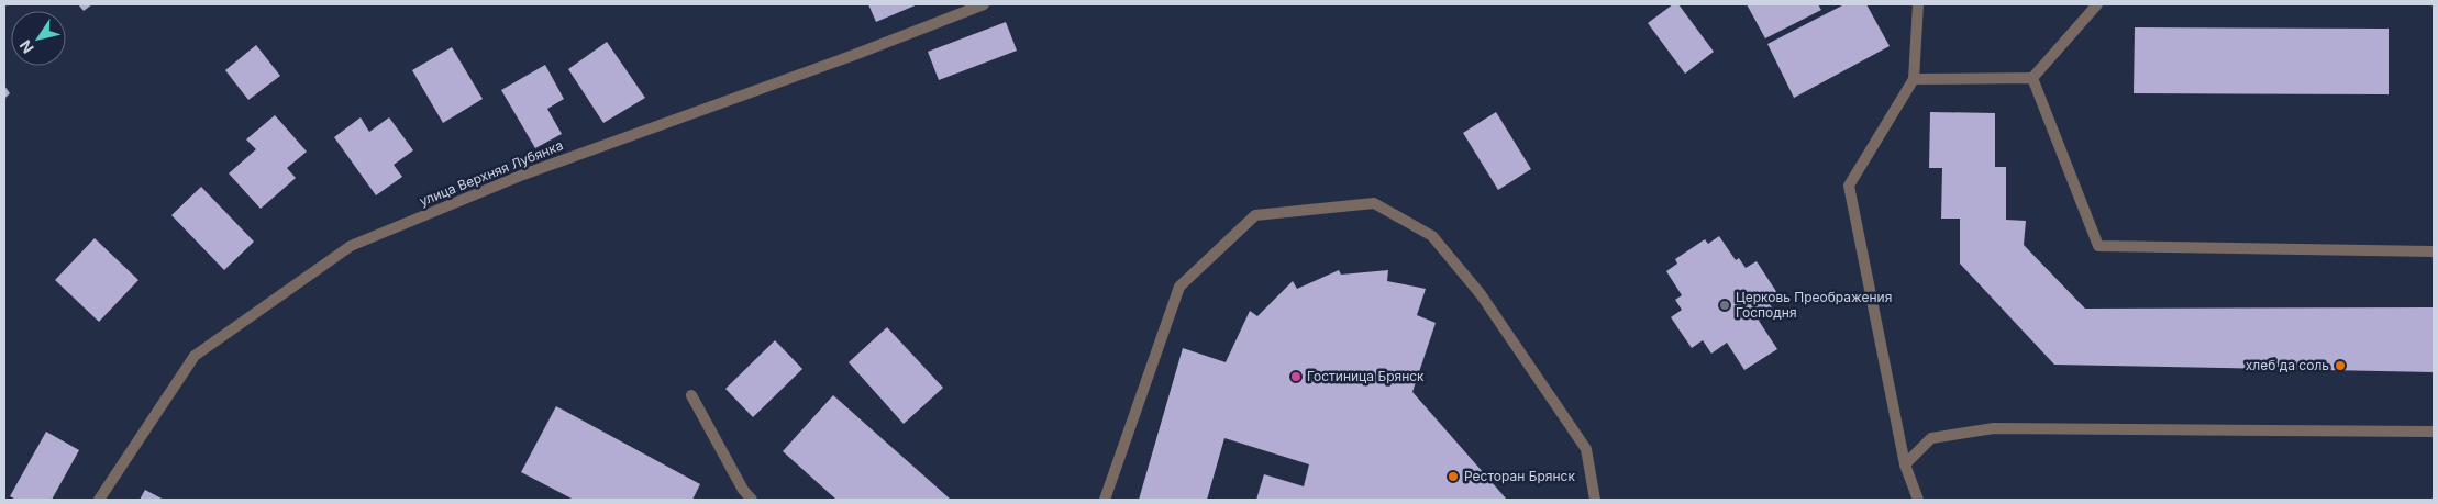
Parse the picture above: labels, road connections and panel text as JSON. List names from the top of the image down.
{
  "streets": {
    "street": ["улица Верхняя Лубянка"]
  },
  "places": [
    "Церковь Преображения Господня",
    "хлеб да соль",
    "Гостиница Брянск",
    "Ресторан Брянск"
  ],
  "north": "bottom left"
}
